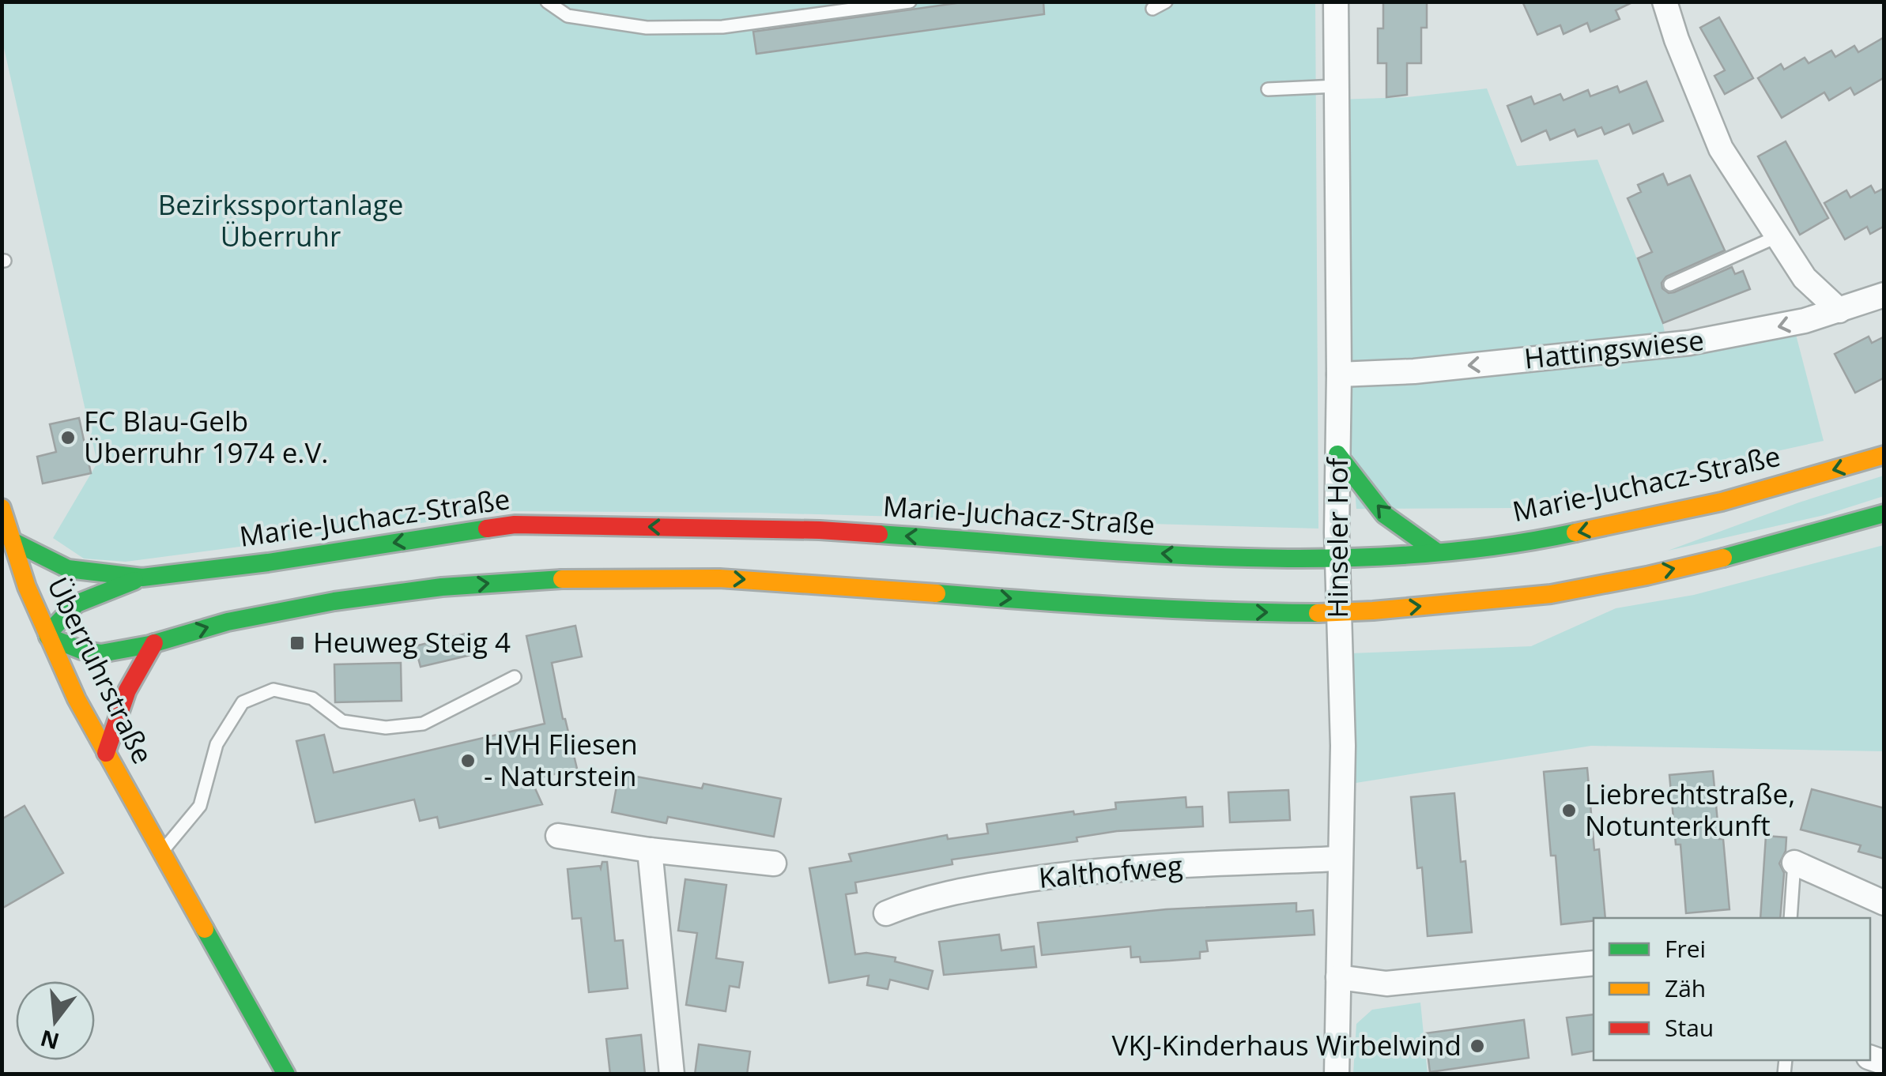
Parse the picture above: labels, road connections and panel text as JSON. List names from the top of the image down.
{
  "streets": {
    "main road": ["Marie-Juchacz-Straße", "Überruhrstraße"],
    "street": ["Hattingswiese", "Hinseler Hof", "Kalthofweg"]
  },
  "crossings": [
    ["Hattingswiese", "Hinseler Hof"],
    ["Marie-Juchacz-Straße", "Hinseler Hof"],
    ["Marie-Juchacz-Straße", "Überruhrstraße"],
    ["Hinseler Hof", "Kalthofweg"]
  ],
  "one_way": ["Hattingswiese"],
  "parks": ["Bezirkssportanlage Überruhr"],
  "places": {
    "other": [
      "FC Blau-Gelb Überruhr 1974 e.V.",
      "HVH Fliesen - Naturstein",
      "Liebrechtstraße, Notunterkunft",
      "VKJ-Kinderhaus Wirbelwind"
    ],
    "transit": ["Heuweg Steig 4"]
  },
  "legend": ["Frei", "Zäh", "Stau"],
  "north": "bottom"
}
